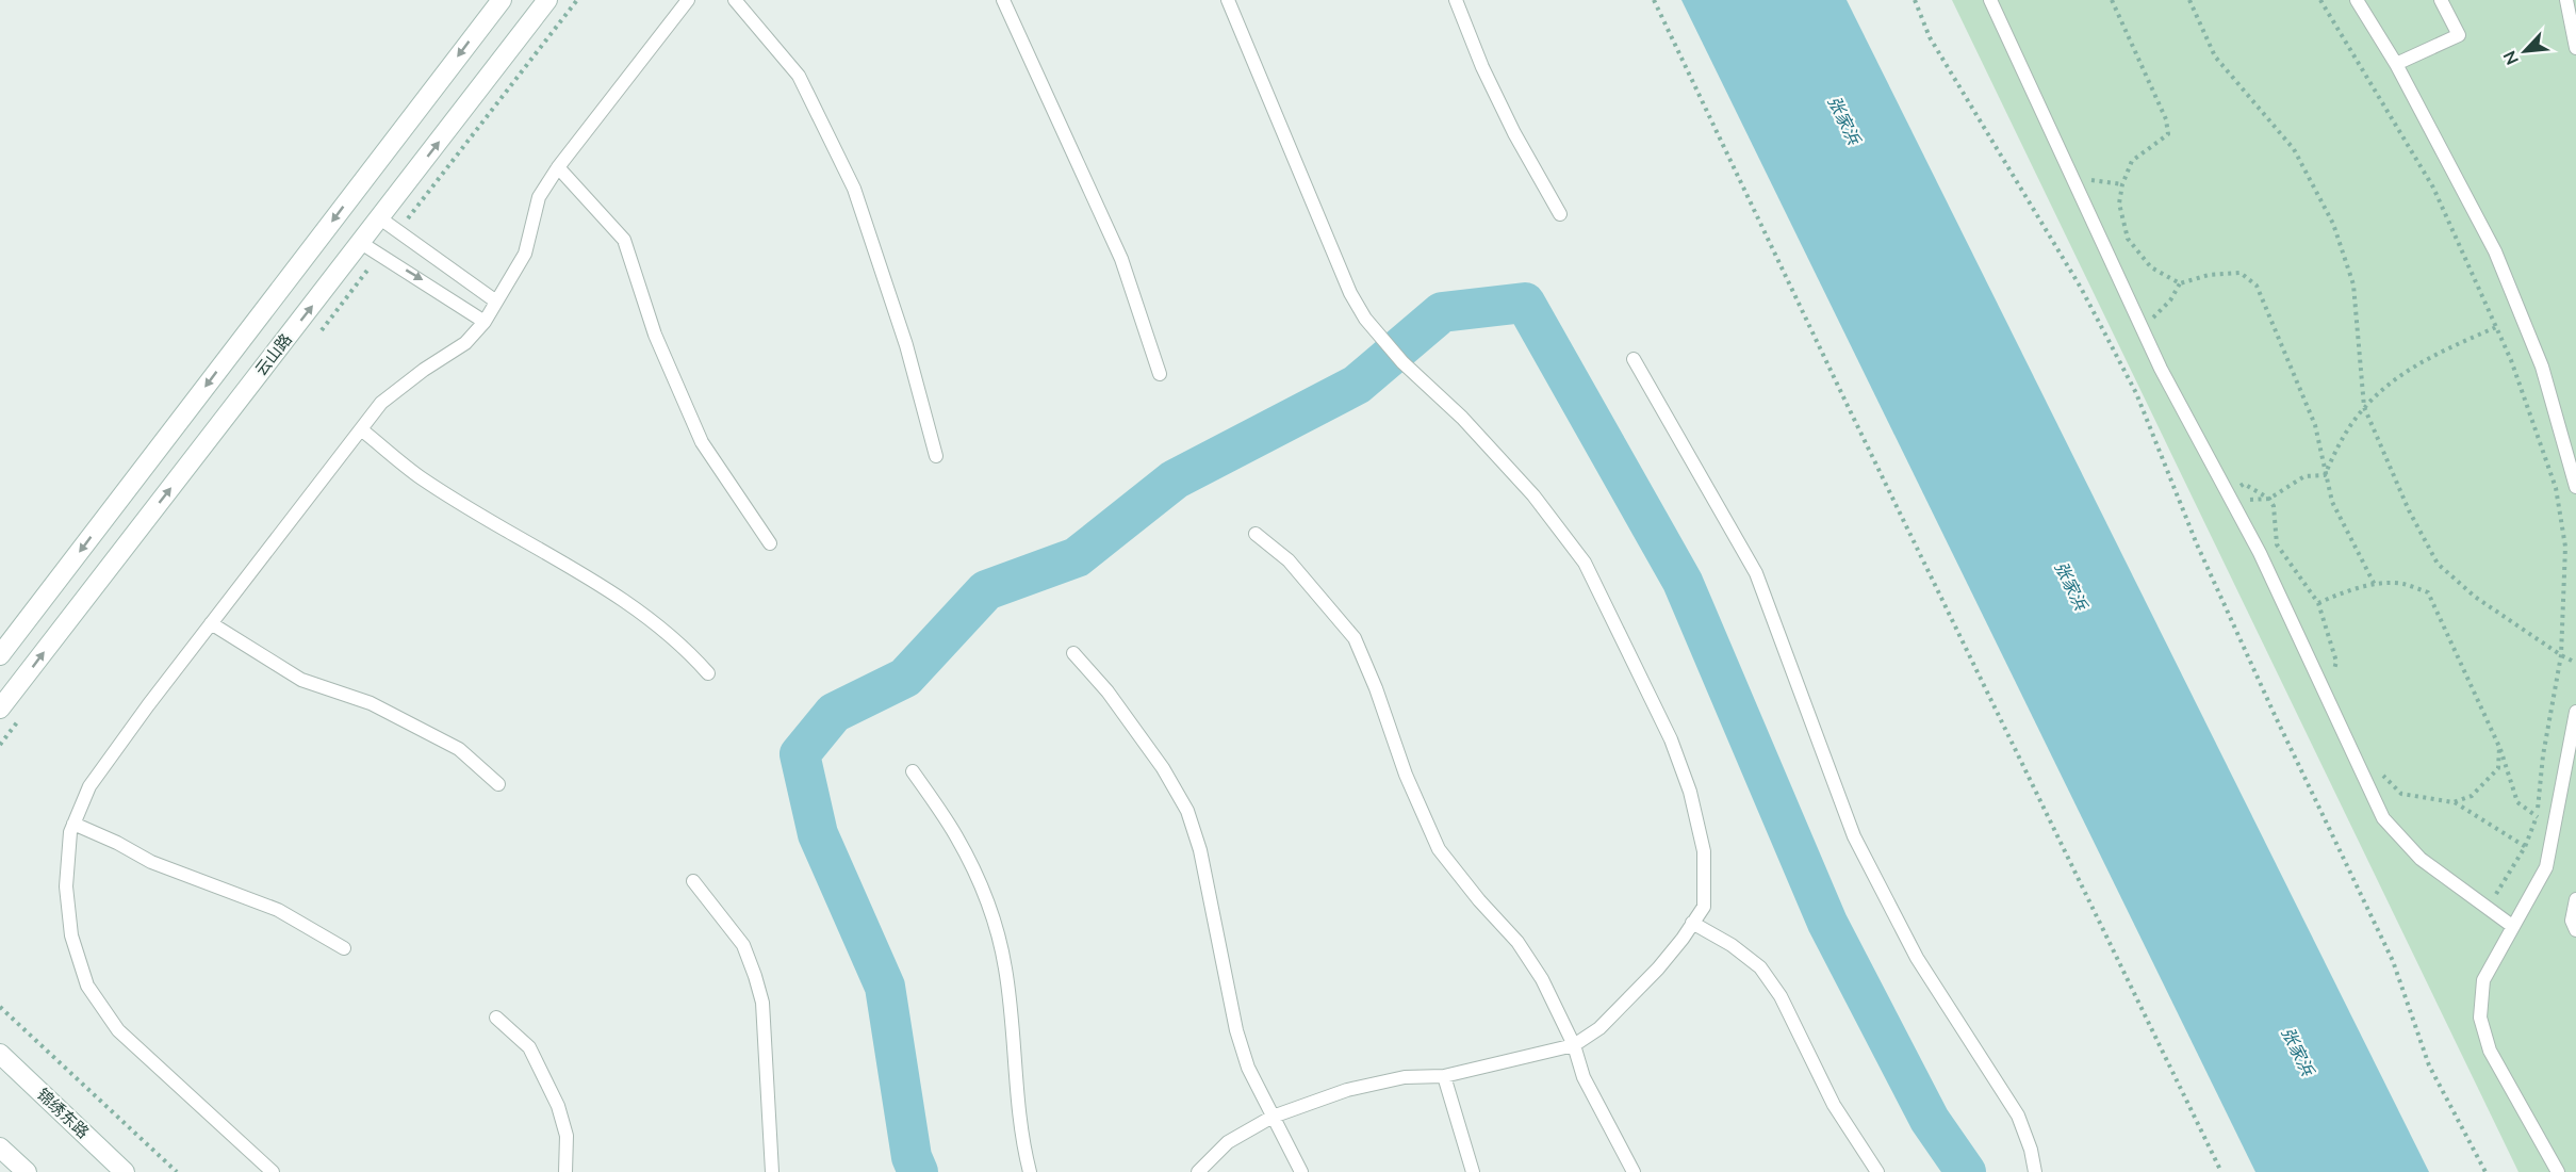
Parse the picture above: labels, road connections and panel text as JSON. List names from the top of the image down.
{
  "streets": {
    "main road": ["云山路", "锦绣东路"]
  },
  "water": ["张家浜"],
  "north": "bottom left"
}
